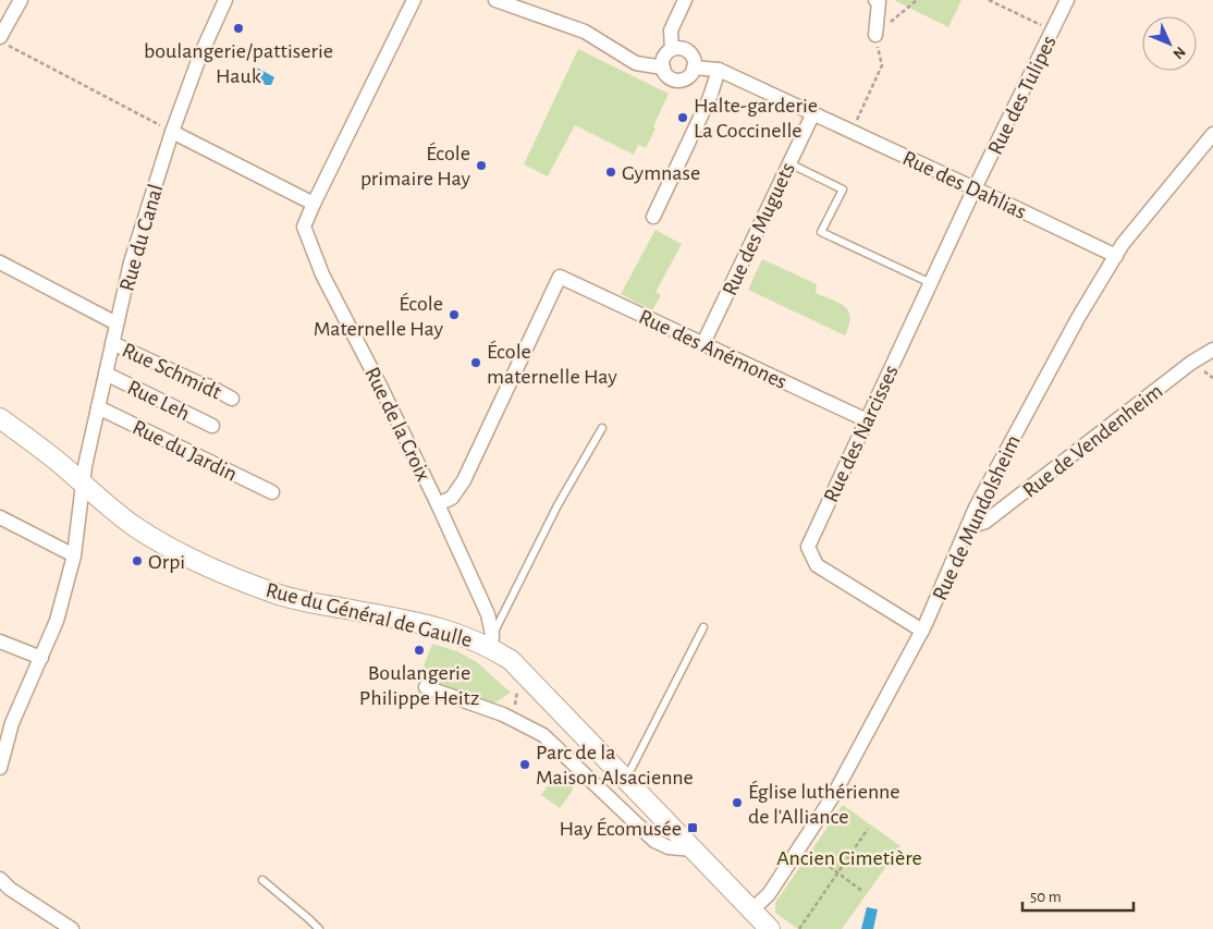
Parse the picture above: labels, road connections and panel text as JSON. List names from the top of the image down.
{
  "streets": {
    "main road": ["Rue du Général de Gaulle"],
    "street": [
      "Rue des Tulipes",
      "Rue des Dahlias",
      "Rue des Muguets",
      "Rue du Canal",
      "Rue des Anémones",
      "Rue Schmidt",
      "Rue Leh",
      "Rue de la Croix",
      "Rue des Narcisses",
      "Rue de Vendenheim",
      "Rue du Jardin",
      "Rue de Mundolsheim"
    ]
  },
  "crossings": [
    ["Rue des Tulipes", "Rue des Dahlias"],
    ["Rue des Tulipes", "Rue des Narcisses"],
    ["Rue des Dahlias", "Rue des Muguets"],
    ["Rue des Dahlias", "Rue des Narcisses"],
    ["Rue des Dahlias", "Rue de Mundolsheim"],
    ["Rue des Muguets", "Rue des Anémones"],
    ["Rue du Canal", "Rue Schmidt"],
    ["Rue du Canal", "Rue Leh"],
    ["Rue du Canal", "Rue du Jardin"],
    ["Rue du Canal", "Rue du Général de Gaulle"],
    ["Rue des Anémones", "Rue de la Croix"],
    ["Rue des Anémones", "Rue des Narcisses"],
    ["Rue de la Croix", "Rue du Général de Gaulle"],
    ["Rue des Narcisses", "Rue de Mundolsheim"],
    ["Rue de Vendenheim", "Rue de Mundolsheim"],
    ["Rue de Mundolsheim", "Rue du Général de Gaulle"]
  ],
  "parks": ["Ancien Cimetière"],
  "places": {
    "other": [
      "boulangerie/pattiserie Hauk",
      "Halte-garderie La Coccinelle",
      "École primaire Hay",
      "Gymnase",
      "École Maternelle Hay",
      "École maternelle Hay",
      "Orpi",
      "Boulangerie Philippe Heitz",
      "Parc de la Maison Alsacienne",
      "Église luthérienne de l'Alliance"
    ],
    "transit": ["Hay Écomusée"]
  },
  "scale_bar": "50 m",
  "north": "bottom right"
}
